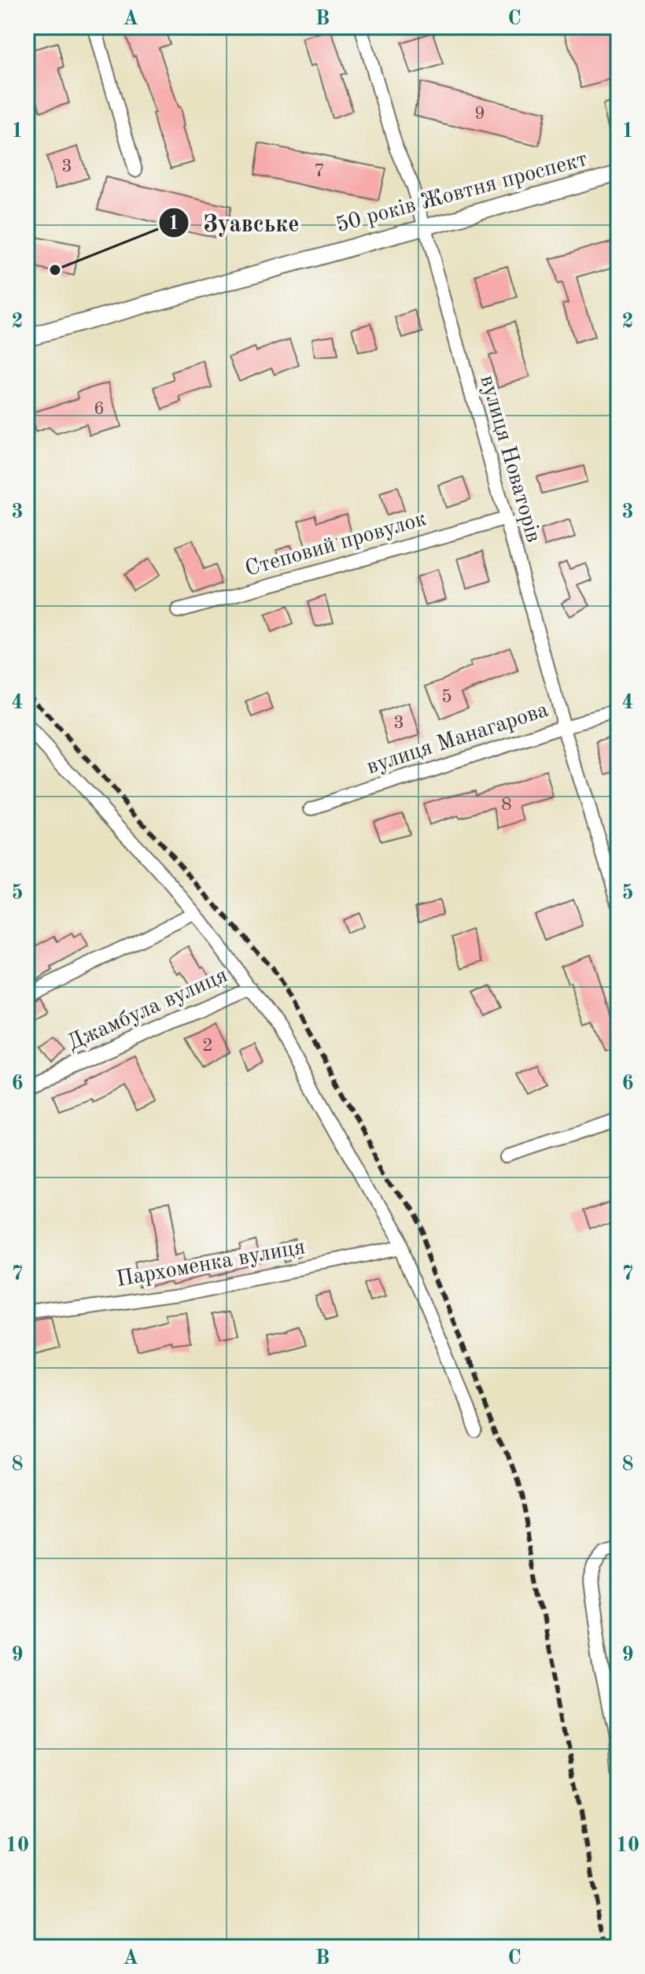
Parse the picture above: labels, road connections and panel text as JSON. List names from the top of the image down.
{
  "streets": {
    "street": [
      "50 років Жовтня проспект",
      "вулиця Новаторів",
      "Степовий провулок",
      "вулиця Манагарова",
      "Джамбула вулиця",
      "Пархоменка вулиця"
    ]
  },
  "crossings": [
    ["50 років Жовтня проспект", "вулиця Новаторів"],
    ["вулиця Новаторів", "Степовий провулок"],
    ["вулиця Новаторів", "вулиця Манагарова"]
  ],
  "places": ["Зуавське"],
  "house_numbers": [
    "9",
    "3",
    "7",
    "6",
    "5",
    "3",
    "8",
    "2"
  ],
  "grid": {
    "columns": ["A", "B", "C"],
    "rows": [
      "1",
      "2",
      "3",
      "4",
      "5",
      "6",
      "7",
      "8",
      "9",
      "10"
    ]
  }
}
